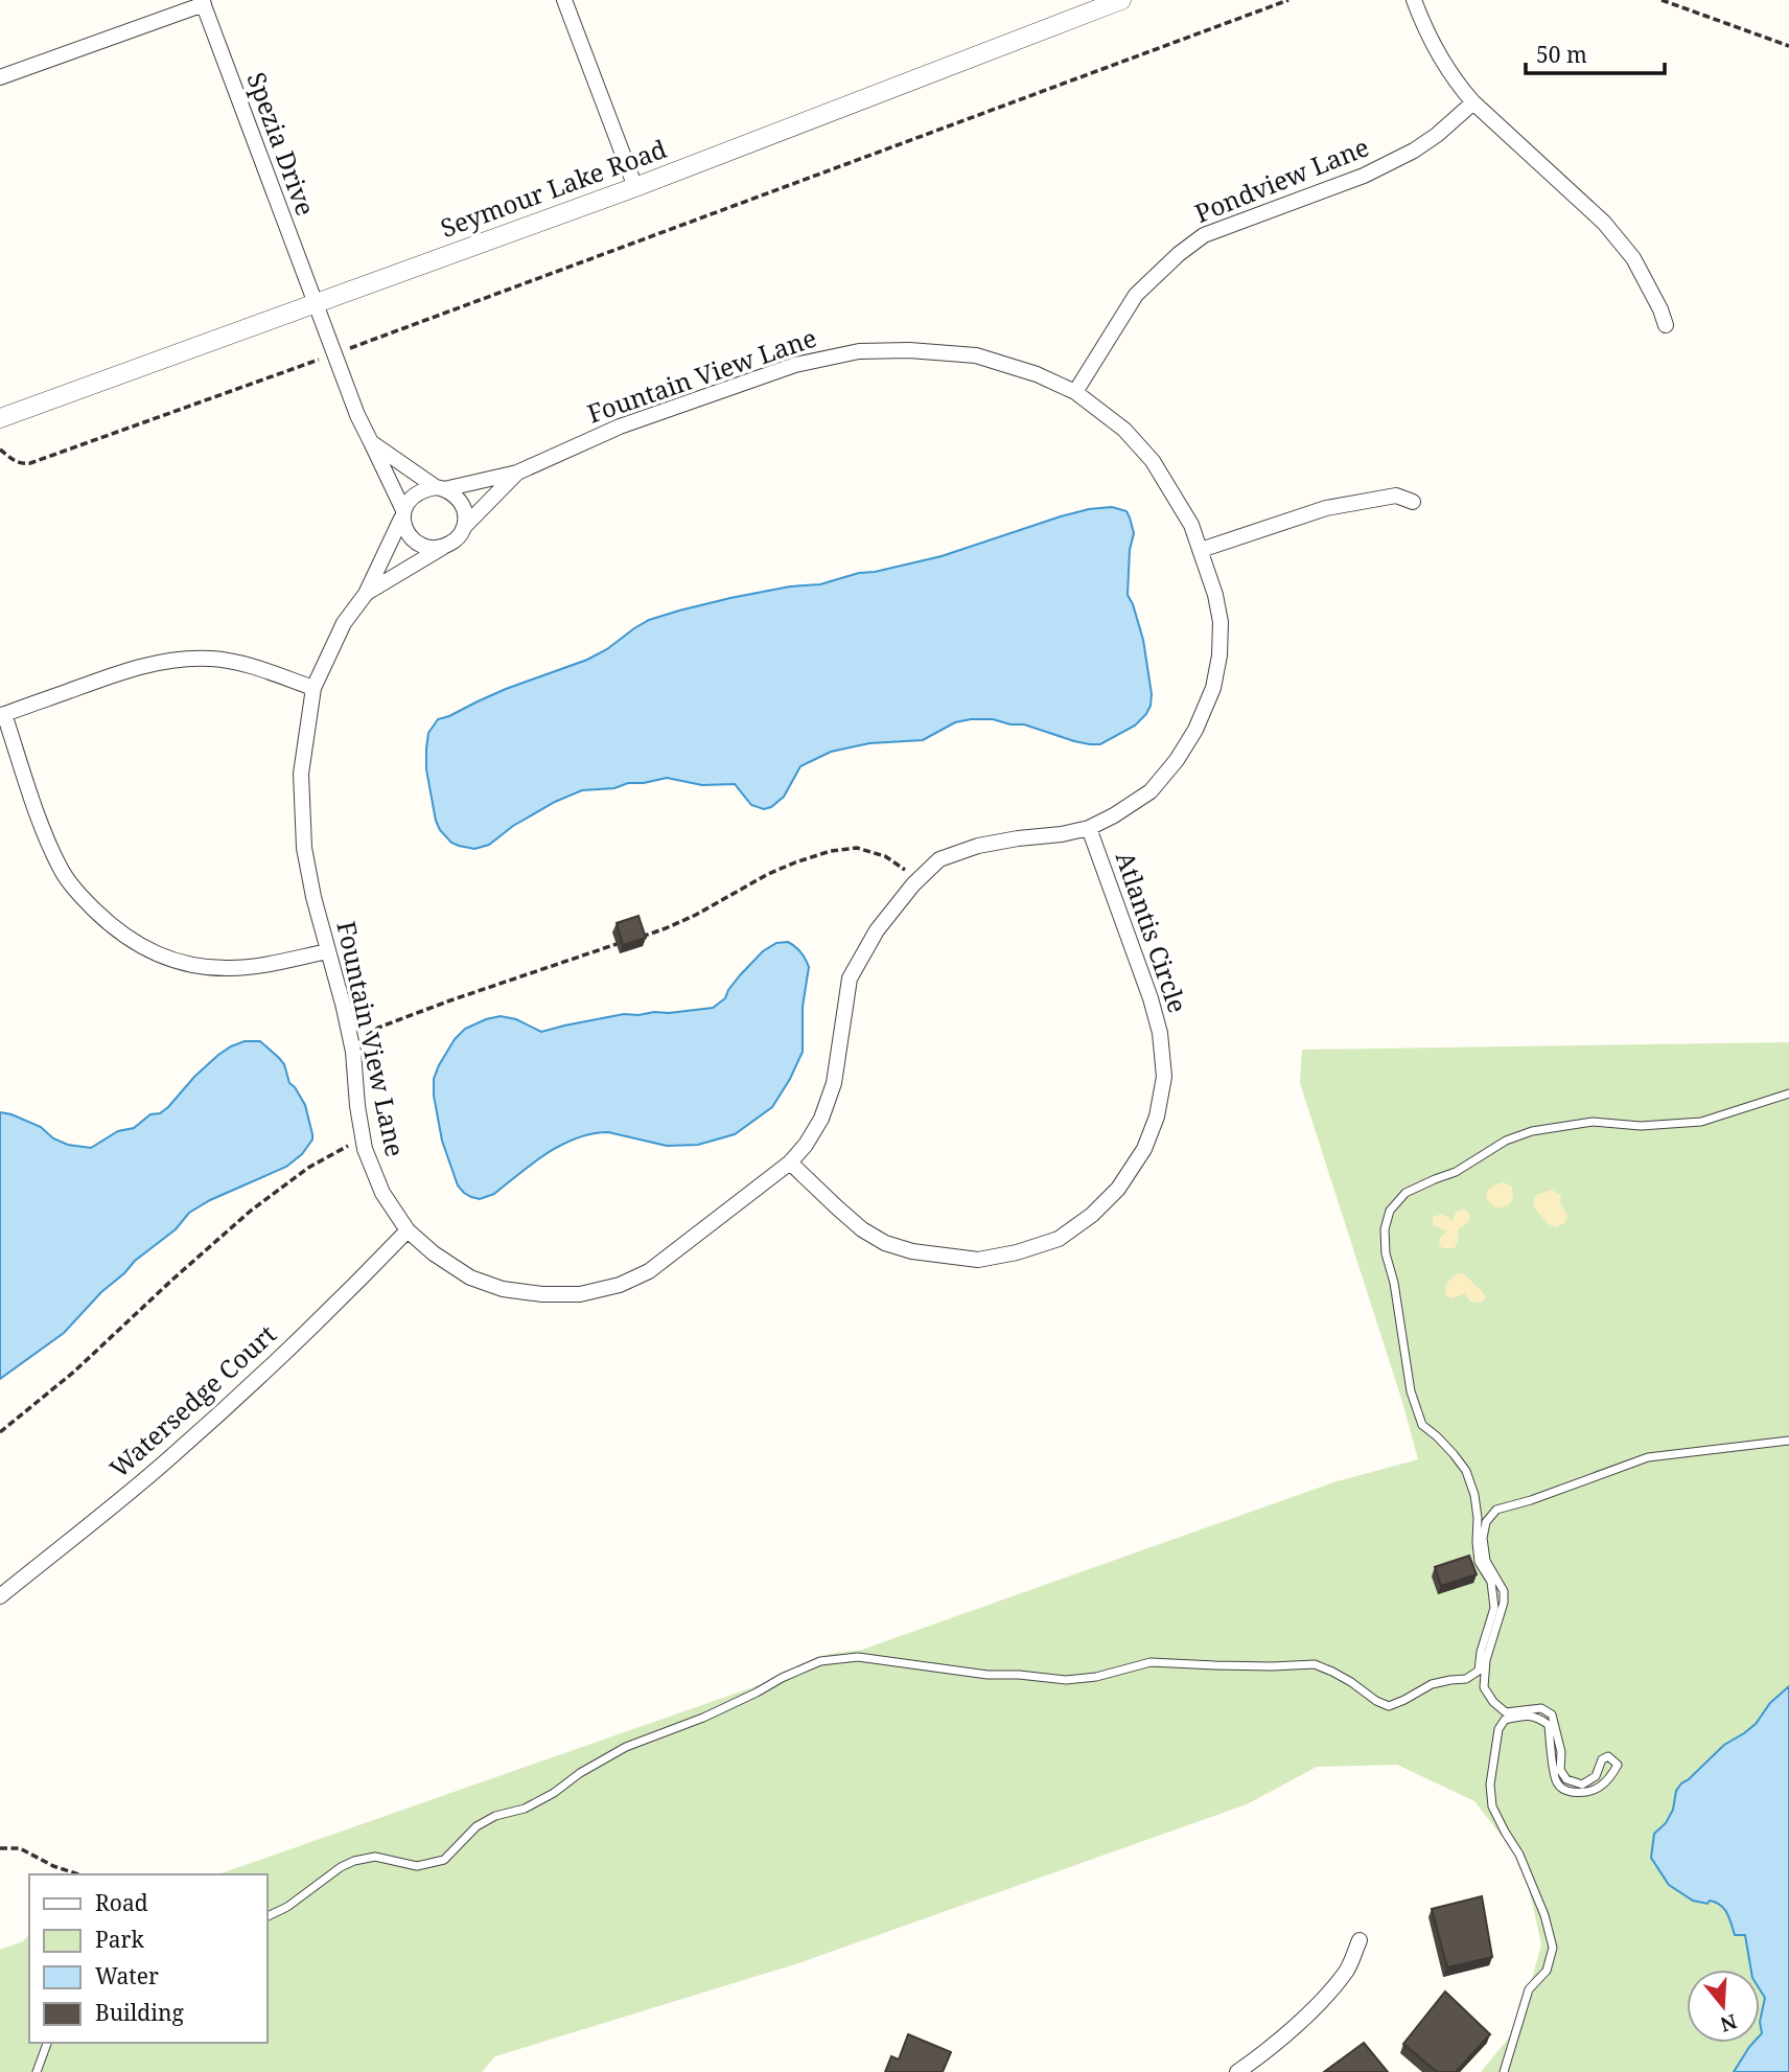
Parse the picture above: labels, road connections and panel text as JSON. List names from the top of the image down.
{
  "streets": {
    "street": [
      "Spezia Drive",
      "Pondview Lane",
      "Seymour Lake Road",
      "Fountain View Lane",
      "Atlantis Circle",
      "Watersedge Court"
    ]
  },
  "crossings": [
    ["Spezia Drive", "Seymour Lake Road"],
    ["Pondview Lane", "Fountain View Lane"],
    ["Fountain View Lane", "Atlantis Circle"],
    ["Fountain View Lane", "Watersedge Court"]
  ],
  "legend": [
    "Road",
    "Park",
    "Water",
    "Building"
  ],
  "scale_bar": "50 m",
  "north": "bottom"
}
